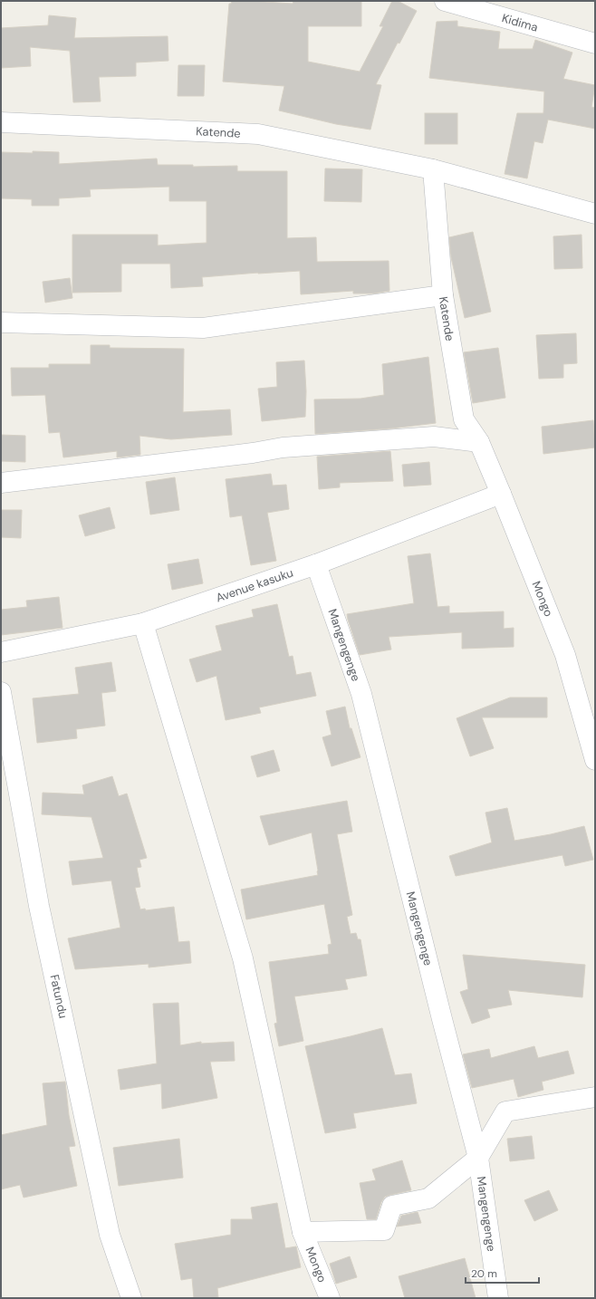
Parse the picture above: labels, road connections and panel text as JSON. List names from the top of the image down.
{
  "streets": {
    "street": [
      "Kidima",
      "Katende",
      "Avenue kasuku",
      "Mongo",
      "Mangengenge",
      "Fatundu"
    ]
  },
  "crossings": [
    ["Katende", "Mongo"],
    ["Avenue kasuku", "Mongo"],
    ["Avenue kasuku", "Mangengenge"]
  ],
  "scale_bar": "20 m"
}
